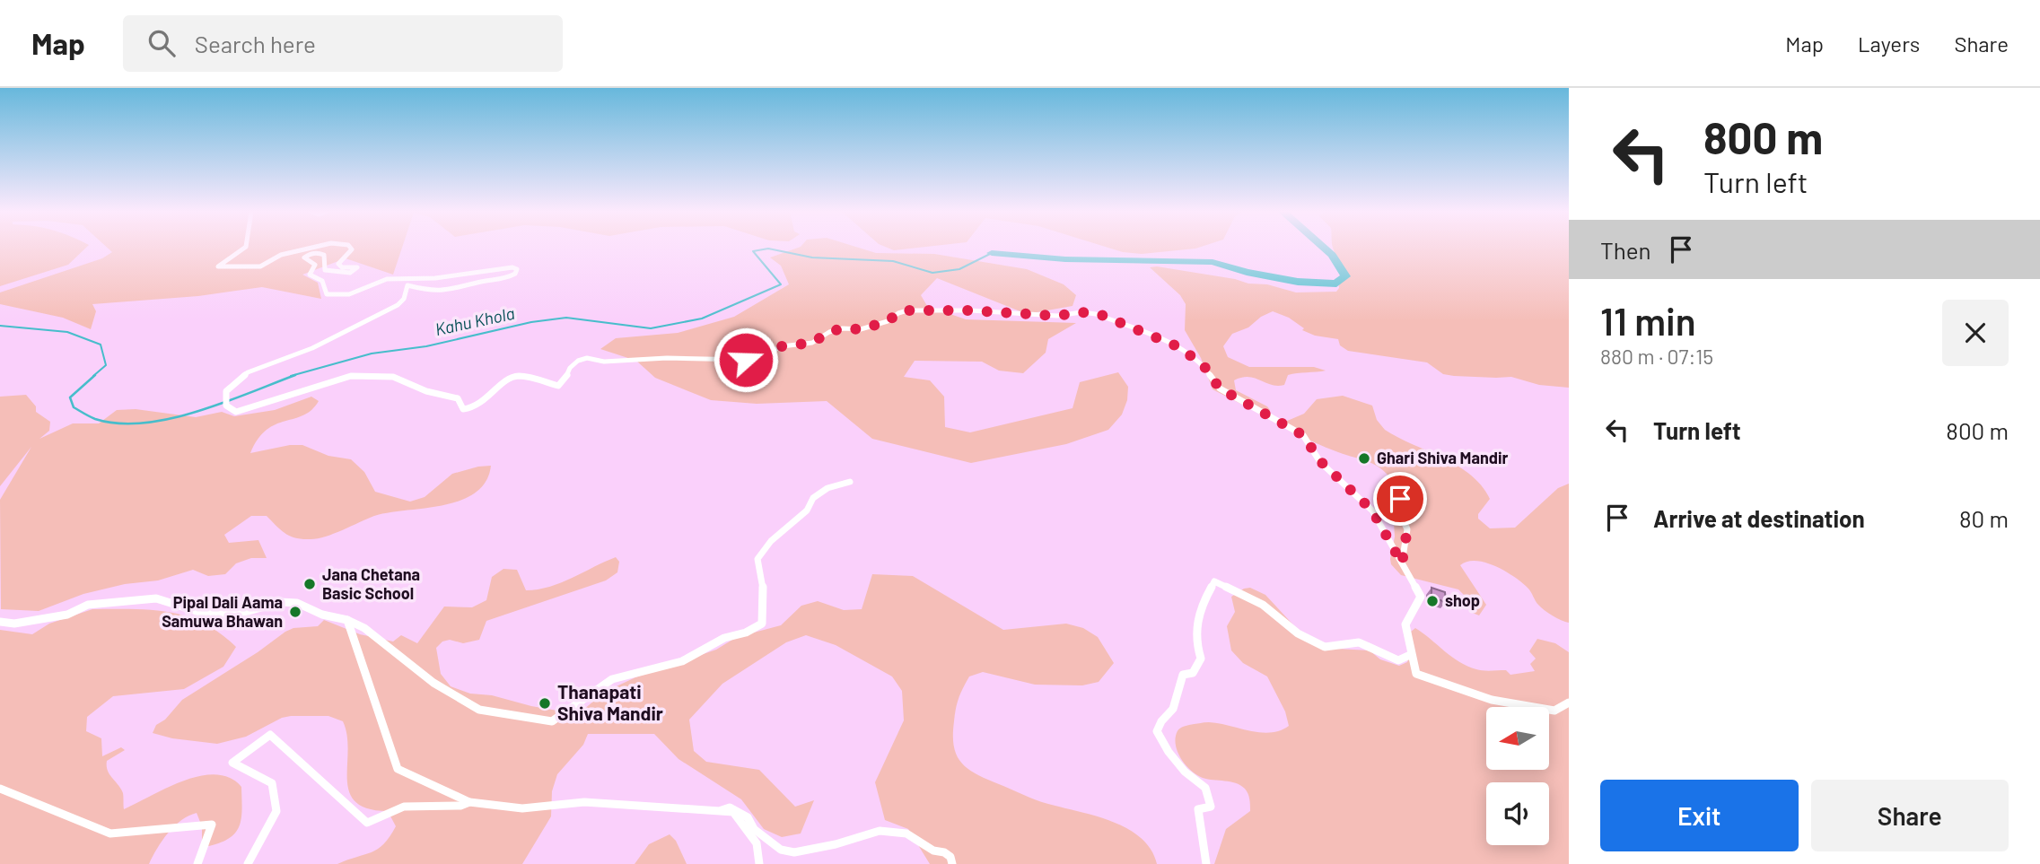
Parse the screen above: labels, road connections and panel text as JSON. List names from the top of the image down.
{
  "water": ["Kahu Khola"],
  "places": [
    "Ghari Shiva Mandir",
    "Jana Chetana Basic School",
    "shop",
    "Pipal Dali Aama Samuwa Bhawan",
    "Thanapati Shiva Mandir"
  ],
  "north": "left",
  "page": {
    "header": "Map",
    "search": "Search here",
    "nav": ["Map", "Layers", "Share"],
    "turn": ["800 m", "Turn left"],
    "then": "Then",
    "heading": ["11 min", "880 m · 07:15"],
    "list": [
      {
        "name": "Turn left",
        "value": "800 m"
      },
      {
        "name": "Arrive at destination",
        "value": "80 m"
      }
    ],
    "buttons": ["Exit", "Share"]
  }
}
